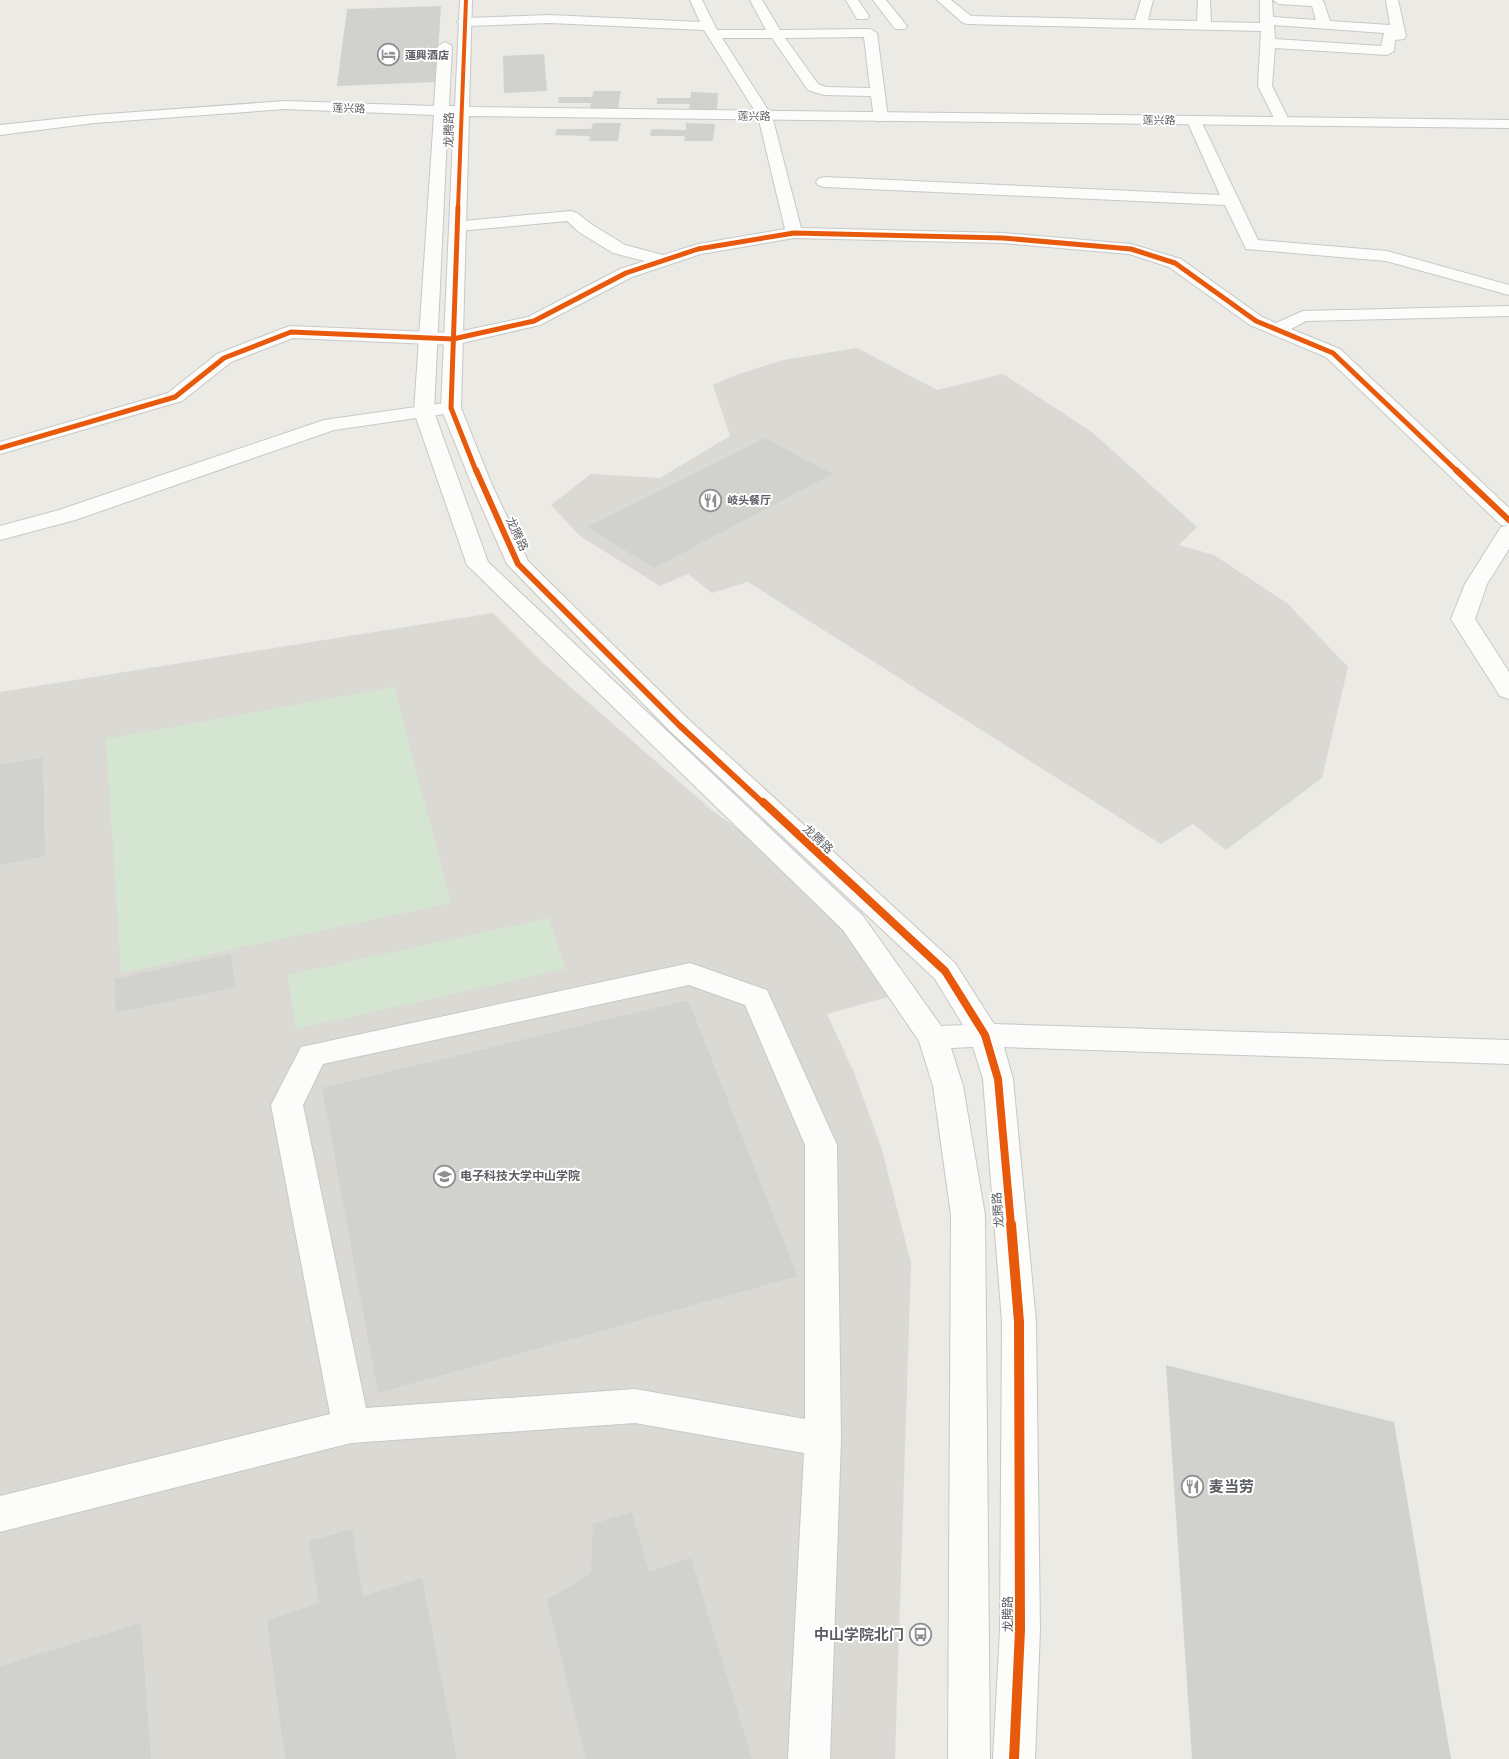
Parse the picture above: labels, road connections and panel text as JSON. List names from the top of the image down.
{
  "streets": {
    "street": ["莲兴路", "龙腾路"]
  },
  "crossings": [
    ["莲兴路", "龙腾路"]
  ],
  "places": {
    "hotel": ["蓮興酒店"],
    "restaurant": ["岐头餐厅", "麦当劳"],
    "school or university": ["电子科技大学中山学院"],
    "bus stop": ["中山学院北门"]
  }
}
